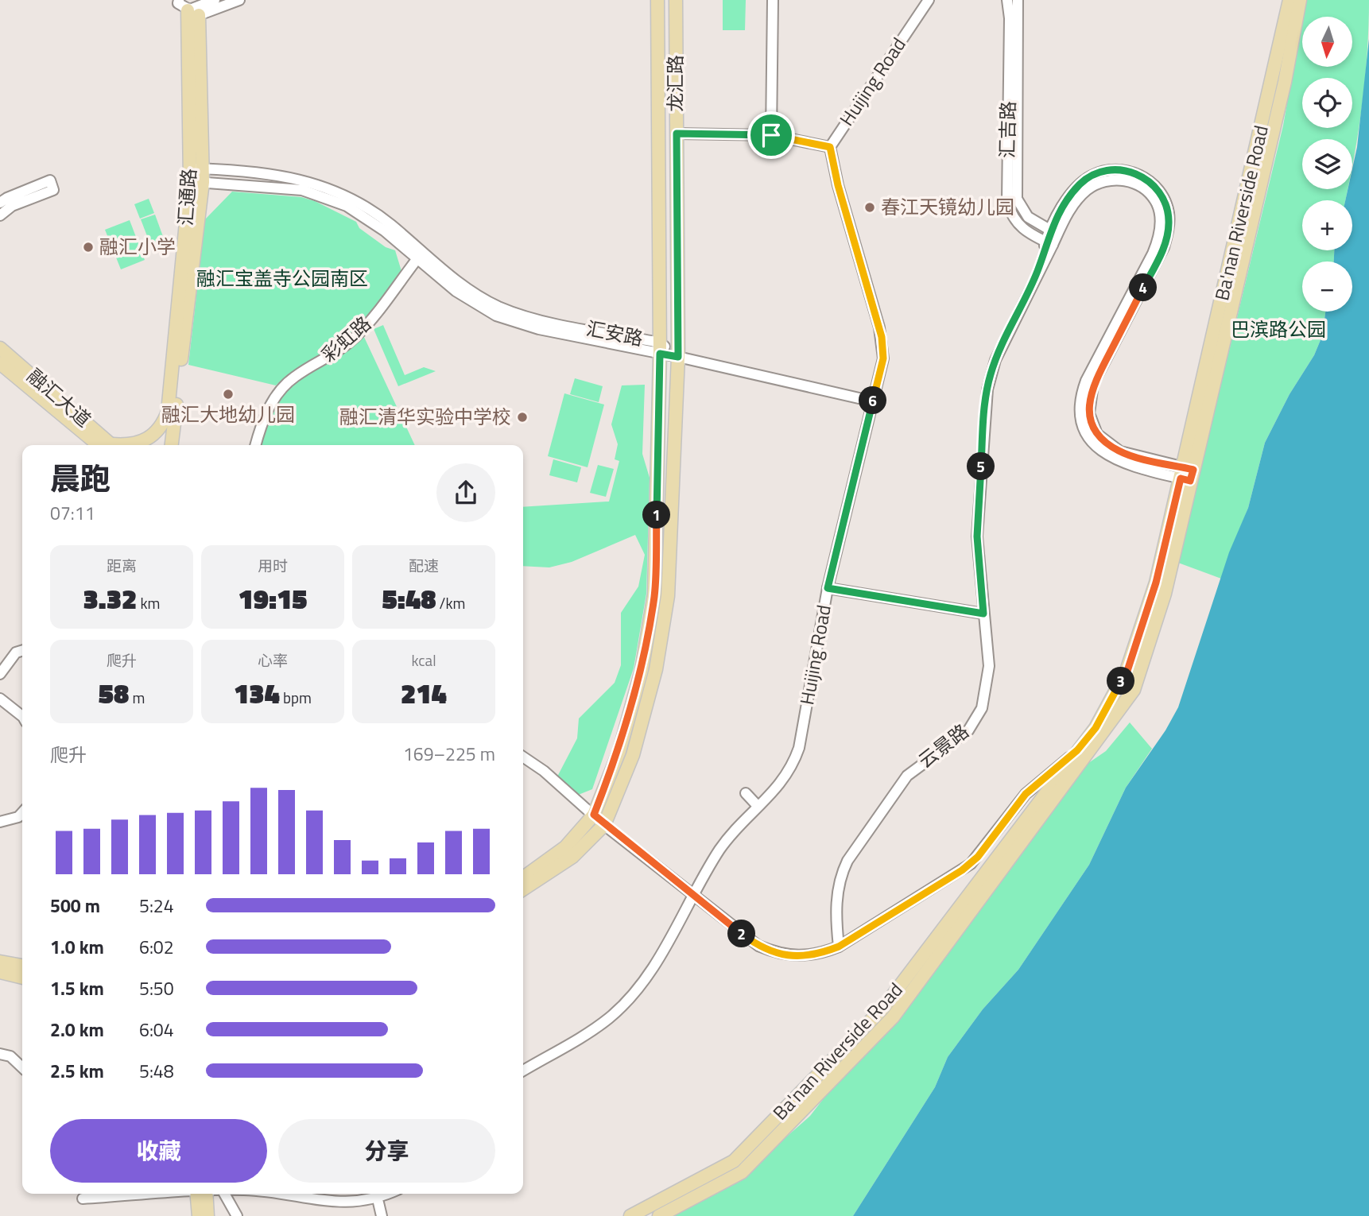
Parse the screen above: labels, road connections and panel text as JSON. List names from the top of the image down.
{
  "streets": {
    "main road": [
      "龙汇路",
      "汇通路",
      "Ba'nan Riverside Road",
      "融汇大道"
    ],
    "street": [
      "Huijing Road",
      "汇吉路",
      "汇安路",
      "彩虹路",
      "云景路"
    ]
  },
  "crossings": [
    ["Huijing Road", "汇安路"],
    ["龙汇路", "汇安路"],
    ["汇吉路", "云景路"],
    ["汇通路", "汇安路"],
    ["汇安路", "彩虹路"]
  ],
  "parks": ["融汇宝盖寺公园南区", "巴滨路公园"],
  "places": [
    "春江天镜幼儿园",
    "融汇小学",
    "融汇大地幼儿园",
    "融汇清华实验中学校"
  ],
  "north": "bottom",
  "page": {
    "map_buttons": ["+", "−"],
    "pins": [
      "4",
      "6",
      "5",
      "1",
      "3",
      "2"
    ],
    "heading": ["晨跑", "07:11"],
    "stats": [
      ["距离", "3.32 km"],
      ["用时", "19:15"],
      ["配速", "5:48 /km"],
      ["爬升", "58 m"],
      ["心率", "134 bpm"],
      ["kcal", "214"]
    ],
    "chart": ["爬升", "169–225 m"],
    "list": [
      {
        "name": "500 m",
        "note": "5:24"
      },
      {
        "name": "1.0 km",
        "note": "6:02"
      },
      {
        "name": "1.5 km",
        "note": "5:50"
      },
      {
        "name": "2.0 km",
        "note": "6:04"
      },
      {
        "name": "2.5 km",
        "note": "5:48"
      }
    ],
    "buttons": ["收藏", "分享"]
  }
}
